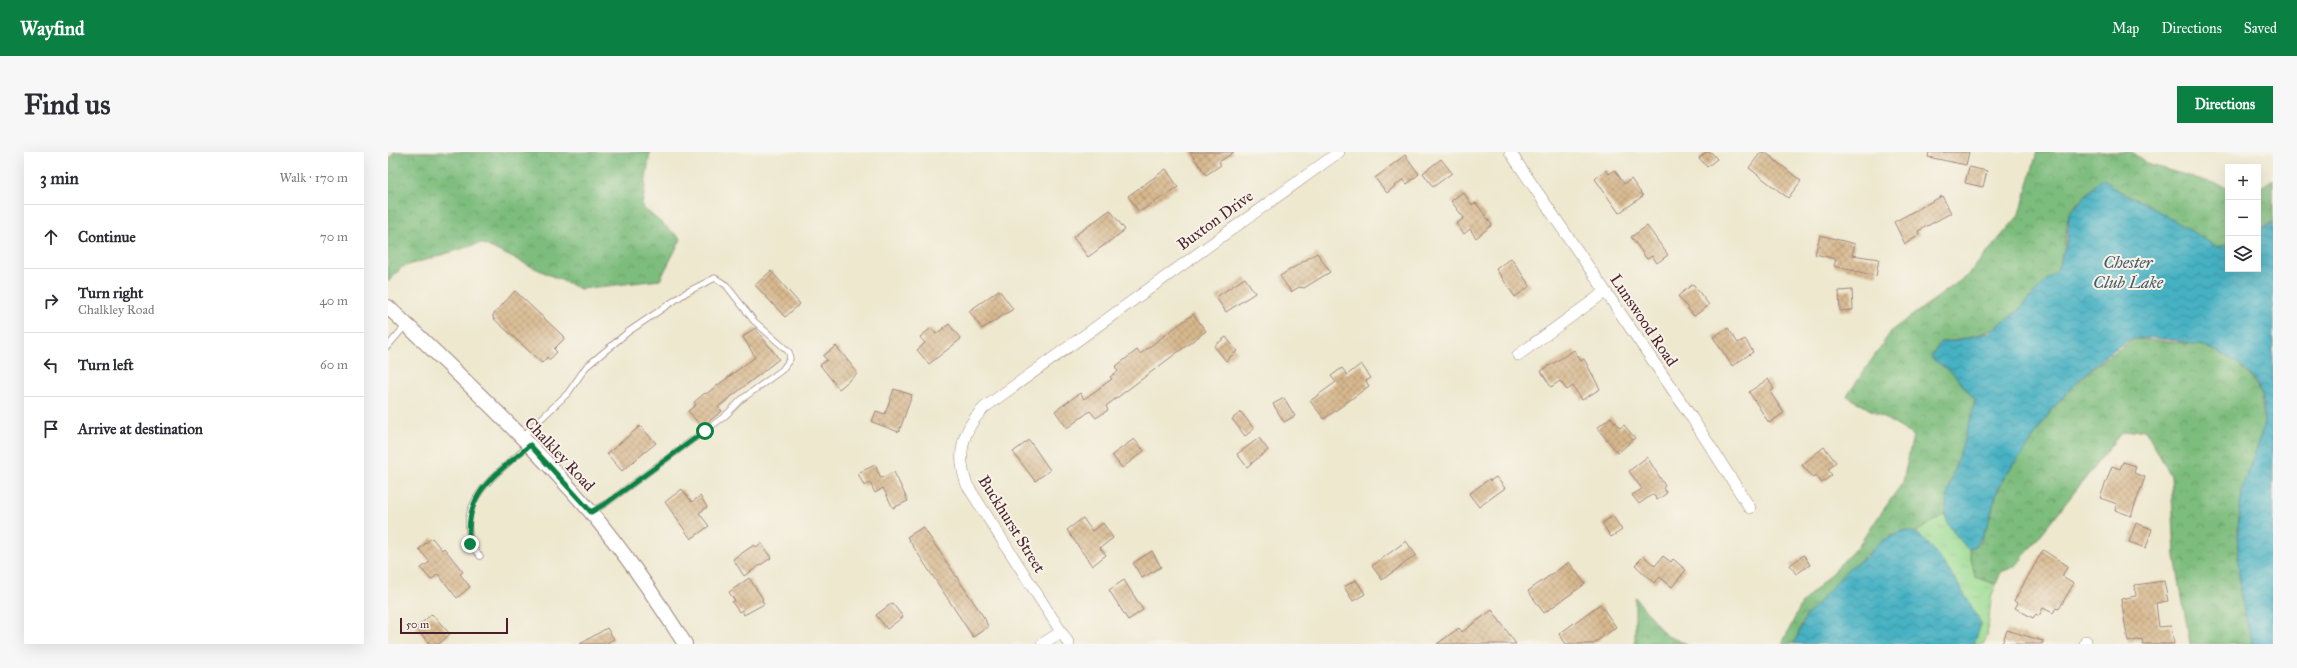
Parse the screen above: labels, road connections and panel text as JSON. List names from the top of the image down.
{
  "streets": {
    "street": [
      "Buxton Drive",
      "Lunswood Road",
      "Chalkley Road",
      "Buckhurst Street"
    ]
  },
  "crossings": [
    ["Buxton Drive", "Buckhurst Street"]
  ],
  "water": ["Chester Club Lake"],
  "scale_bar": "50 m",
  "page": {
    "header": "Wayfind",
    "nav": ["Map", "Directions", "Saved"],
    "buttons": "Directions",
    "title": "Find us",
    "heading": ["3 min", "Walk · 170 m"],
    "map_buttons": ["+", "−"],
    "list": [
      ["Continue", "70 m"],
      ["Turn right", "Chalkley Road", "40 m"],
      ["Turn left", "60 m"],
      "Arrive at destination"
    ],
    "scale": "50 m"
  }
}
